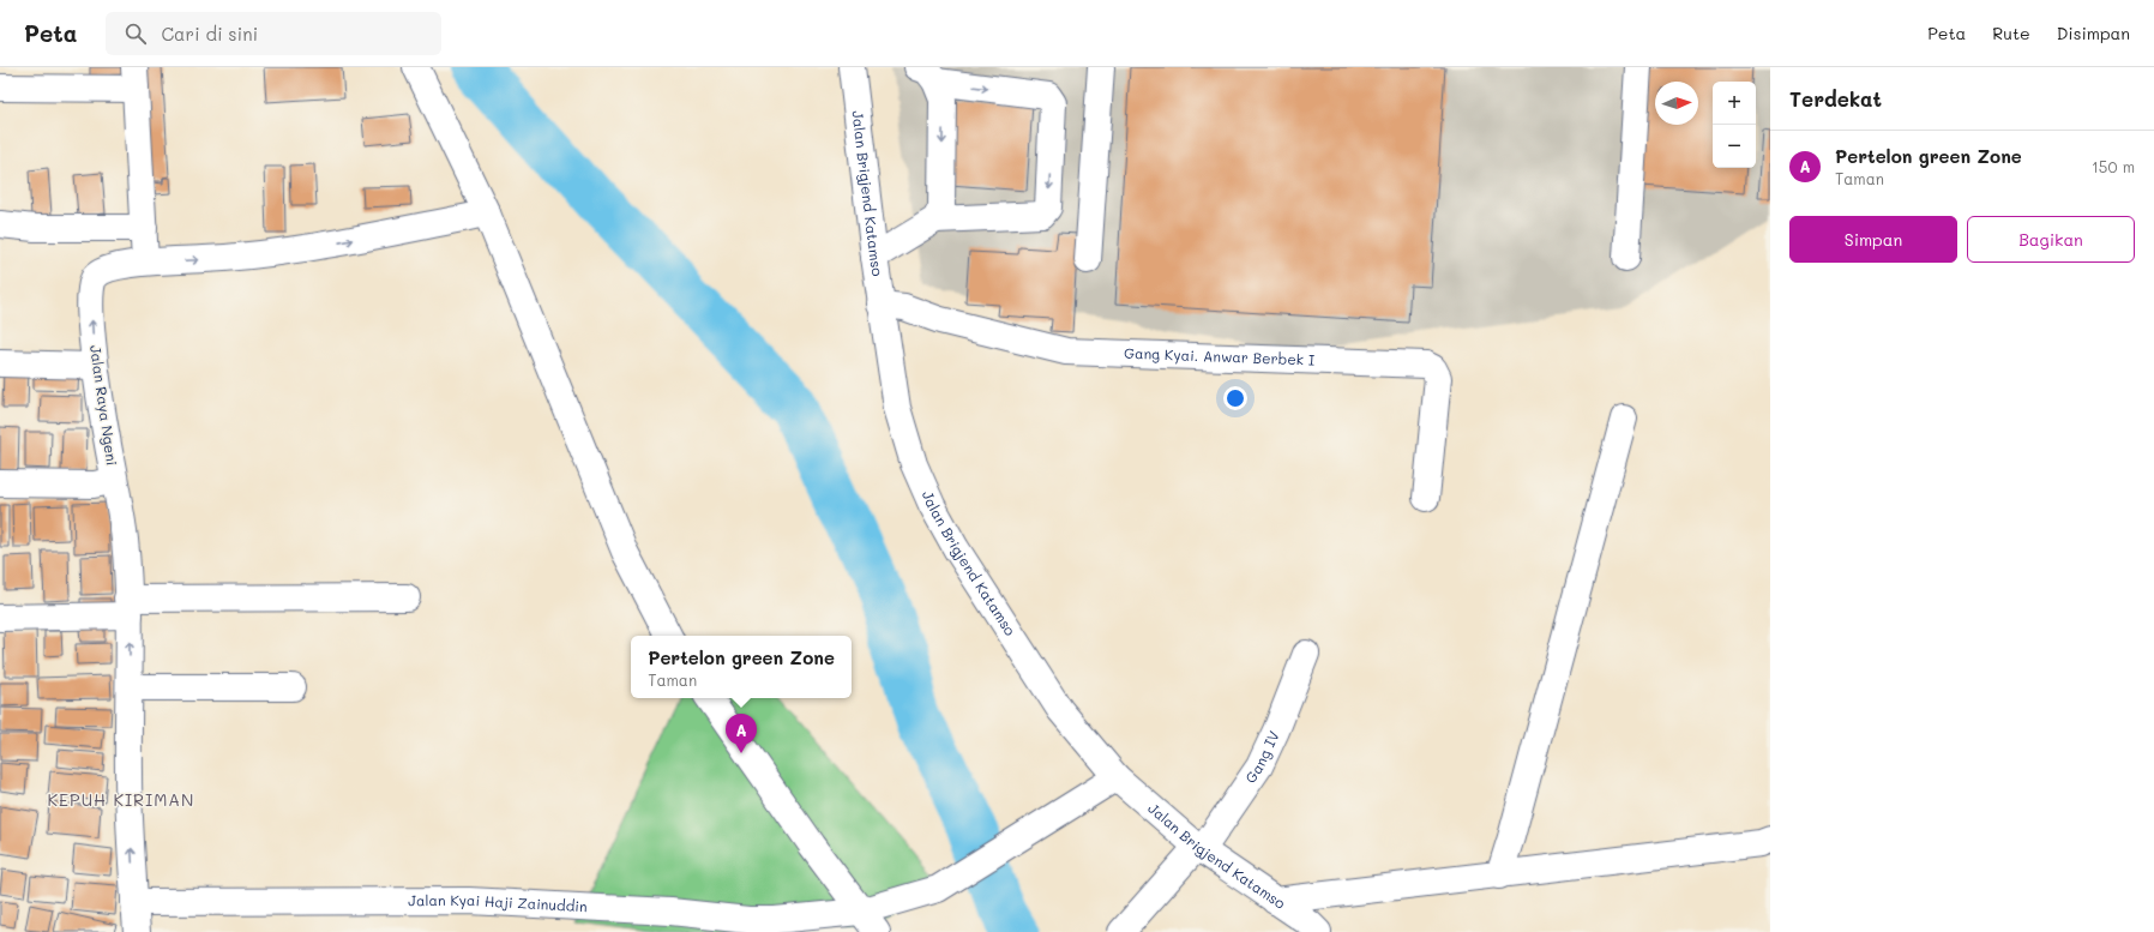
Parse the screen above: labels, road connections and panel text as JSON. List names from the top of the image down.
{
  "streets": {
    "street": [
      "Jalan Brigjend Katamso",
      "Gang Kyai. Anwar Berbek I",
      "Jalan Raya Ngeni",
      "Gang IV",
      "Jalan Kyai Haji Zainuddin"
    ]
  },
  "crossings": [
    ["Jalan Brigjend Katamso", "Gang Kyai. Anwar Berbek I"],
    ["Jalan Brigjend Katamso", "Gang IV"],
    ["Jalan Brigjend Katamso", "Jalan Kyai Haji Zainuddin"],
    ["Jalan Raya Ngeni", "Jalan Kyai Haji Zainuddin"]
  ],
  "districts": ["KEPUH KIRIMAN"],
  "north": "right",
  "page": {
    "header": "Peta",
    "search": "Cari di sini",
    "nav": ["Peta", "Rute", "Disimpan"],
    "heading": "Terdekat",
    "map_buttons": ["+", "−"],
    "list": [
      {
        "mark": "A",
        "name": "Pertelon green Zone",
        "note": "Taman",
        "value": "150 m"
      }
    ],
    "buttons": ["Simpan", "Bagikan"],
    "popup": ["Pertelon green Zone", "Taman"],
    "pins": "A"
  }
}
